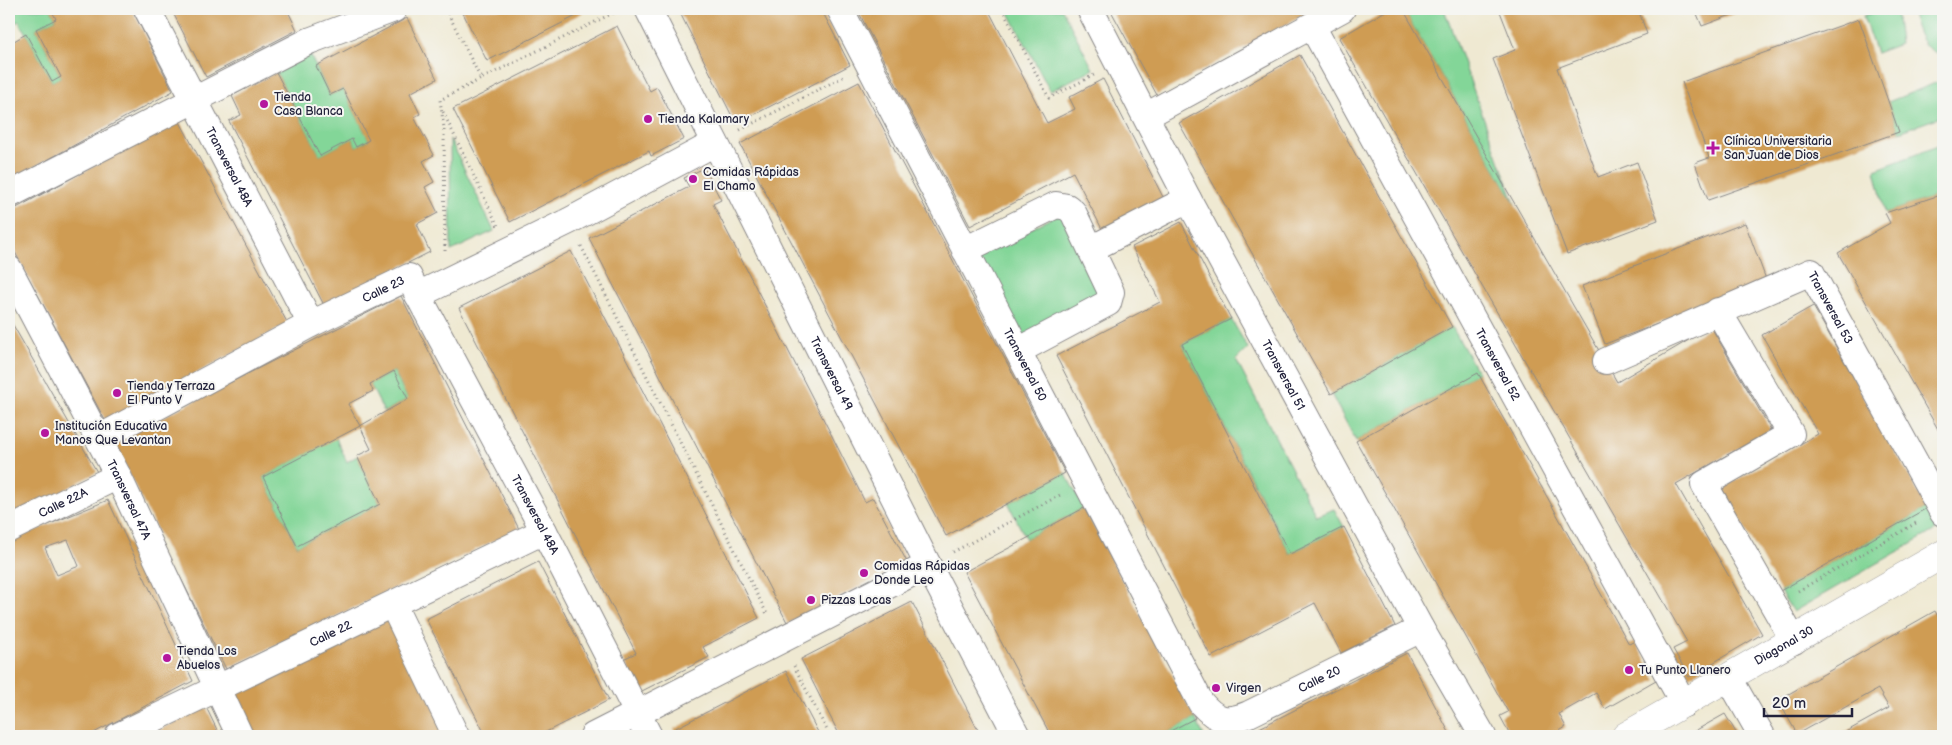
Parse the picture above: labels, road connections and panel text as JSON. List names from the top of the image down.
{
  "streets": {
    "street": [
      "Transversal 48A",
      "Calle 23",
      "Transversal 53",
      "Transversal 50",
      "Transversal 52",
      "Transversal 49",
      "Transversal 51",
      "Transversal 47A",
      "Calle 22A",
      "Calle 22",
      "Diagonal 30",
      "Calle 20"
    ]
  },
  "crossings": [
    ["Transversal 48A", "Calle 23"],
    ["Transversal 48A", "Calle 22"],
    ["Calle 23", "Transversal 49"],
    ["Calle 23", "Transversal 47A"],
    ["Transversal 50", "Calle 20"],
    ["Transversal 52", "Diagonal 30"],
    ["Transversal 51", "Calle 20"],
    ["Transversal 47A", "Calle 22A"],
    ["Transversal 47A", "Calle 22"]
  ],
  "places": {
    "other": [
      "Tienda Casa Blanca",
      "Tienda Kalamary",
      "Comidas Rápidas El Chamo",
      "Tienda y Terraza El Punto V",
      "Institución Educativa Manos Que Levantan",
      "Comidas Rápidas Donde Leo",
      "Pizzas Locas",
      "Tienda Los Abuelos",
      "Tu Punto Llanero",
      "Virgen"
    ],
    "health": ["Clínica Universitaria San Juan de Dios"]
  },
  "scale_bar": "20 m"
}
